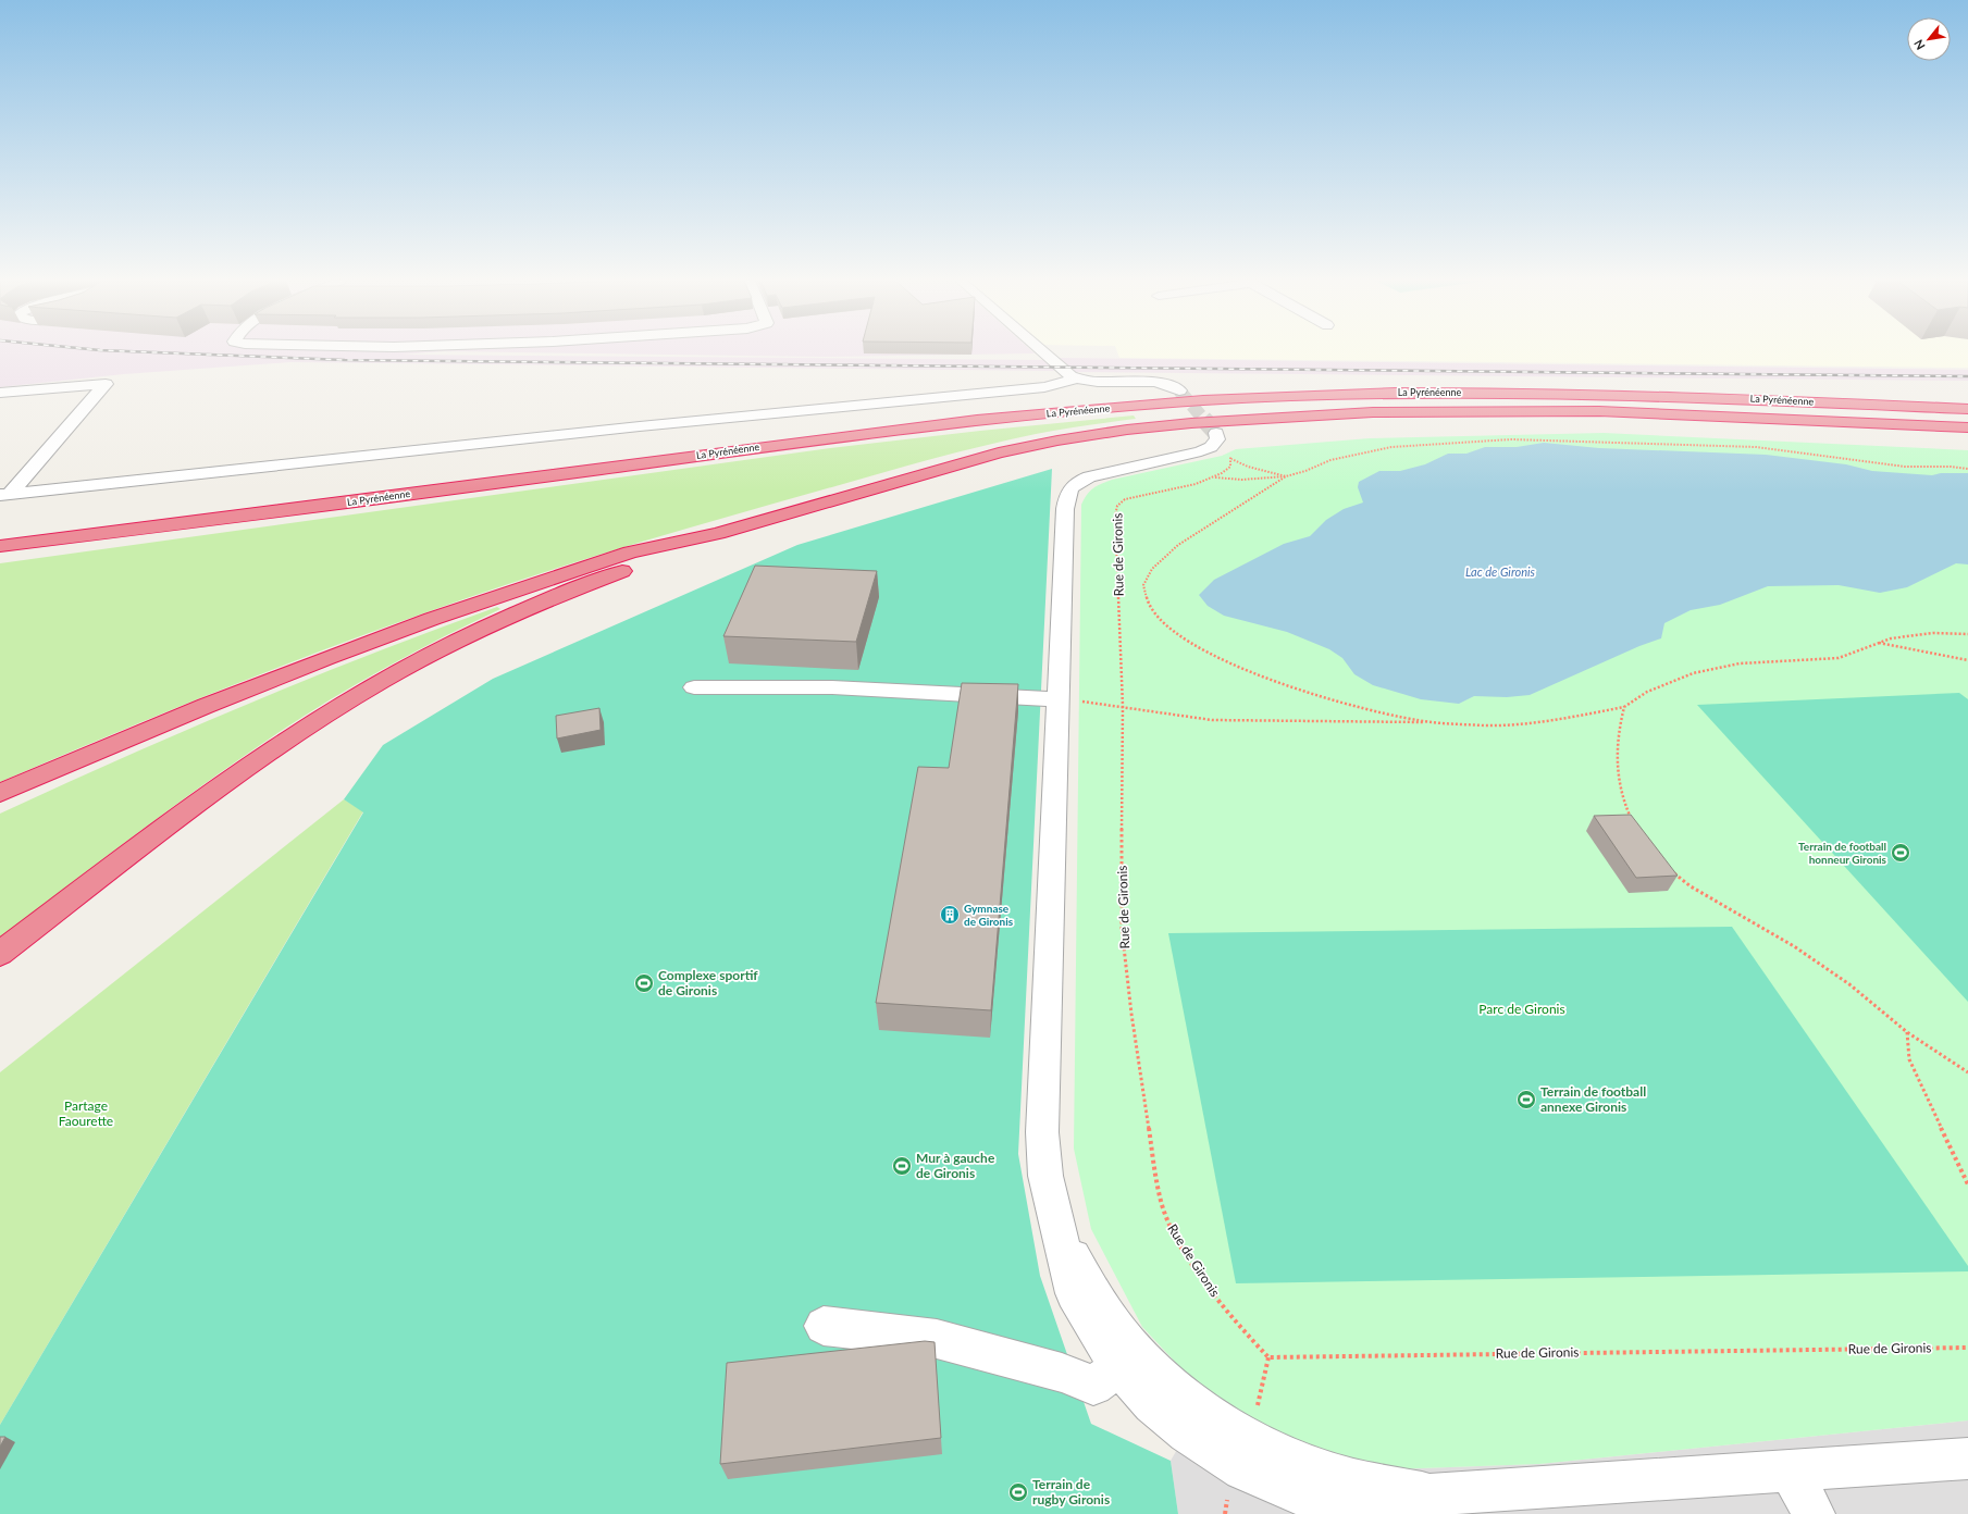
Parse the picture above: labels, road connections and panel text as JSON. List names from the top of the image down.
{
  "streets": {
    "highway": ["La Pyrénéenne"],
    "path": ["Rue de Gironis"]
  },
  "water": ["Lac de Gironis"],
  "parks": ["Parc de Gironis", "Partage Faourette"],
  "places": {
    "sports": [
      "Terrain de football honneur Gironis",
      "Complexe sportif de Gironis",
      "Terrain de football annexe Gironis",
      "Mur à gauche de Gironis",
      "Terrain de rugby Gironis"
    ],
    "building": ["Gymnase de Gironis"]
  },
  "north": "bottom left"
}
